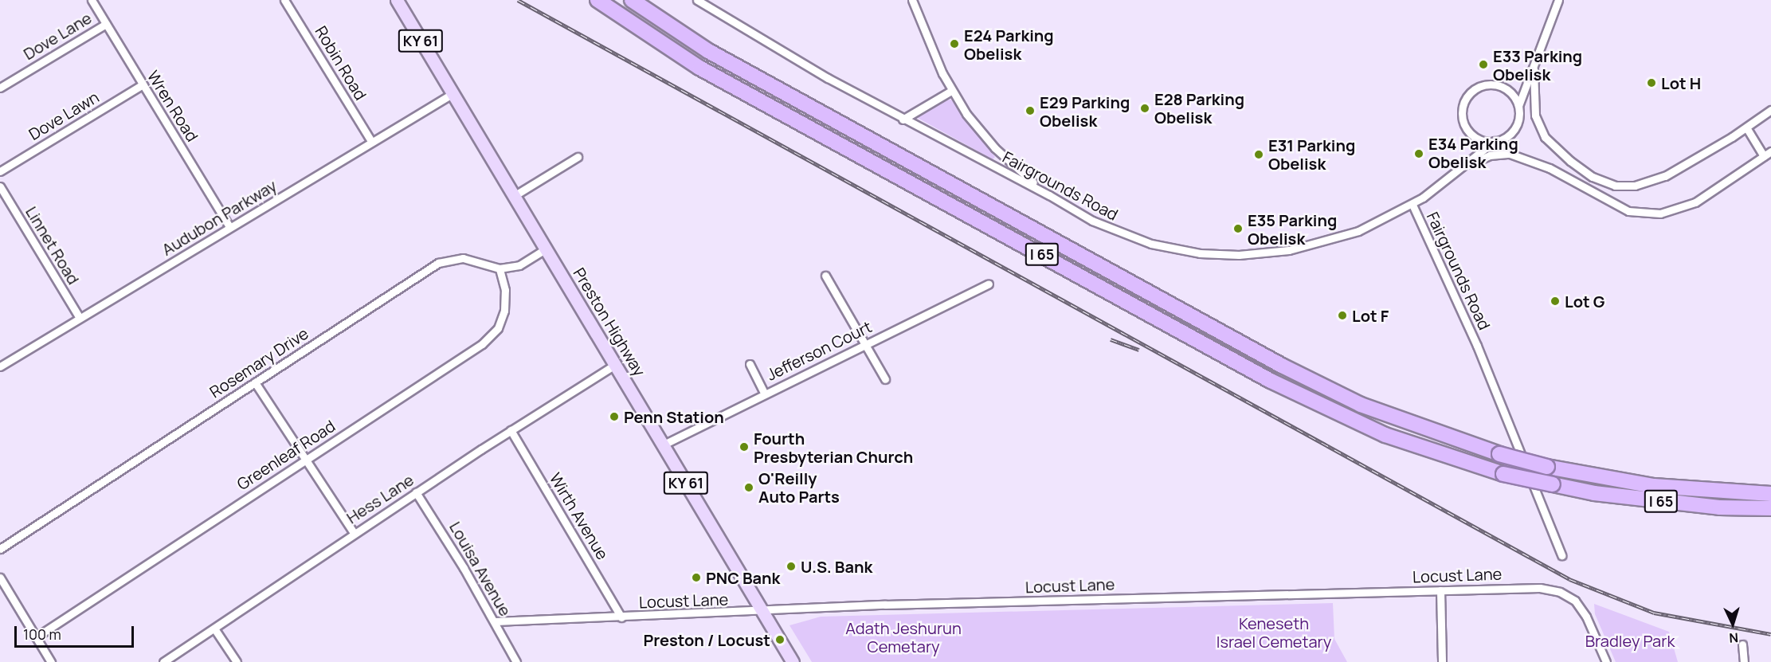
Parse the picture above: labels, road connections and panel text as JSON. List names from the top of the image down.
{
  "streets": {
    "highway": ["I 65"],
    "main road": ["KY 61", "Preston Highway"],
    "street": [
      "Dove Lane",
      "Robin Road",
      "Wren Road",
      "Dove Lawn",
      "Fairgrounds Road",
      "Audubon Parkway",
      "Linnet Road",
      "Jefferson Court",
      "Rosemary Drive",
      "Greenleaf Road",
      "Hess Lane",
      "Wirth Avenue",
      "Louisa Avenue",
      "Locust Lane"
    ]
  },
  "crossings": [
    ["Dove Lane", "Wren Road"],
    ["Robin Road", "Audubon Parkway"],
    ["Wren Road", "Dove Lawn"],
    ["Wren Road", "Audubon Parkway"],
    ["Audubon Parkway", "Linnet Road"],
    ["Audubon Parkway", "Preston Highway"],
    ["Preston Highway", "Jefferson Court"],
    ["Preston Highway", "Hess Lane"],
    ["Preston Highway", "Locust Lane"],
    ["Rosemary Drive", "Greenleaf Road"],
    ["Hess Lane", "Wirth Avenue"],
    ["Hess Lane", "Louisa Avenue"],
    ["Wirth Avenue", "Locust Lane"],
    ["Louisa Avenue", "Locust Lane"]
  ],
  "parks": ["Keneseth Israel Cemetary", "Adath Jeshurun Cemetary", "Bradley Park"],
  "places": [
    "E24 Parking Obelisk",
    "E33 Parking Obelisk",
    "Lot H",
    "E28 Parking Obelisk",
    "E29 Parking Obelisk",
    "E34 Parking Obelisk",
    "E31 Parking Obelisk",
    "E35 Parking Obelisk",
    "Lot G",
    "Lot F",
    "Penn Station",
    "Fourth Presbyterian Church",
    "O'Reilly Auto Parts",
    "U.S. Bank",
    "PNC Bank",
    "Preston / Locust"
  ],
  "scale_bar": "100 m",
  "north": "bottom"
}
